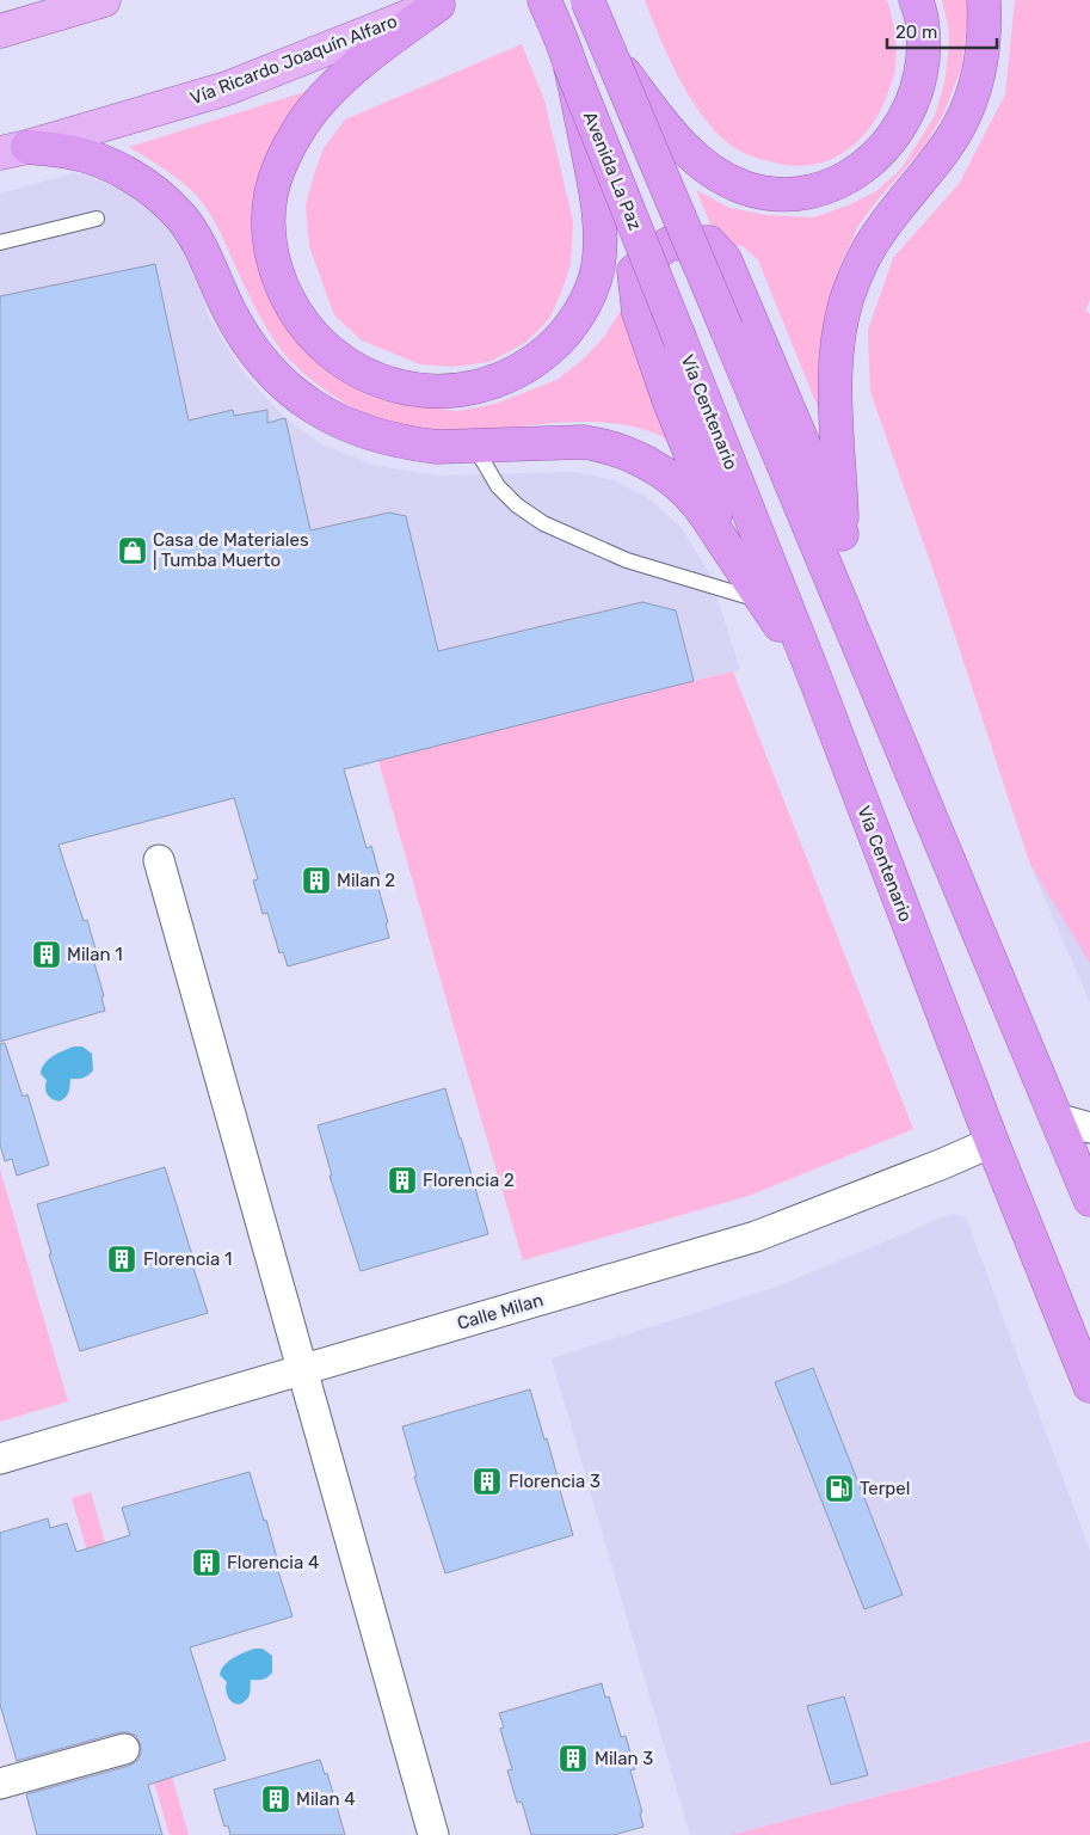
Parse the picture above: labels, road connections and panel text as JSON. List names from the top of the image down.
{
  "streets": {
    "highway": ["Avenida La Paz", "Vía Centenario"],
    "main road": ["Vía Ricardo Joaquín Alfaro"],
    "street": ["Calle Milan"]
  },
  "crossings": [
    ["Avenida La Paz", "Vía Centenario"],
    ["Vía Centenario", "Calle Milan"]
  ],
  "places": {
    "shop": ["Casa de Materiales | Tumba Muerto"],
    "building": [
      "Milan 2",
      "Milan 1",
      "Florencia 2",
      "Florencia 1",
      "Florencia 3",
      "Florencia 4",
      "Milan 3",
      "Milan 4"
    ],
    "fuel station": ["Terpel"]
  },
  "scale_bar": "20 m"
}
